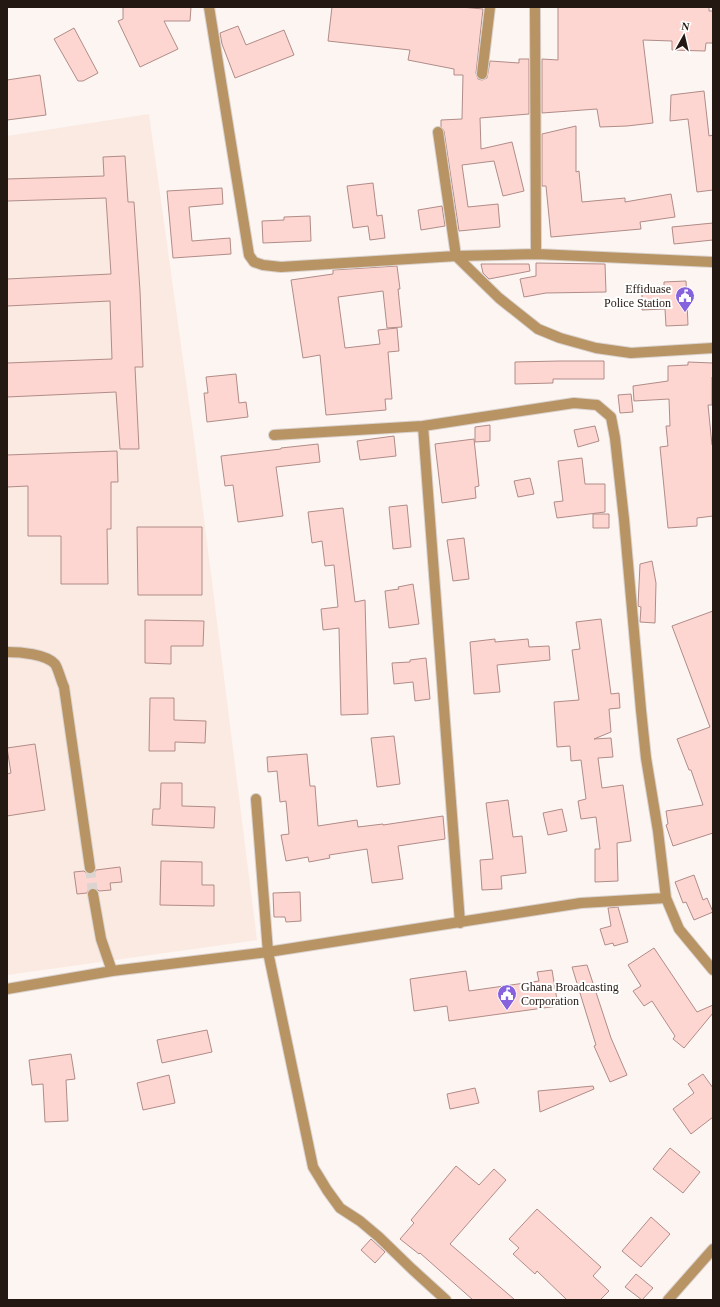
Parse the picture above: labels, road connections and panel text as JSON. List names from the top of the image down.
{
  "places": {
    "public building": ["Effiduase Police Station", "Ghana Broadcasting Corporation"]
  },
  "north": "top"
}
